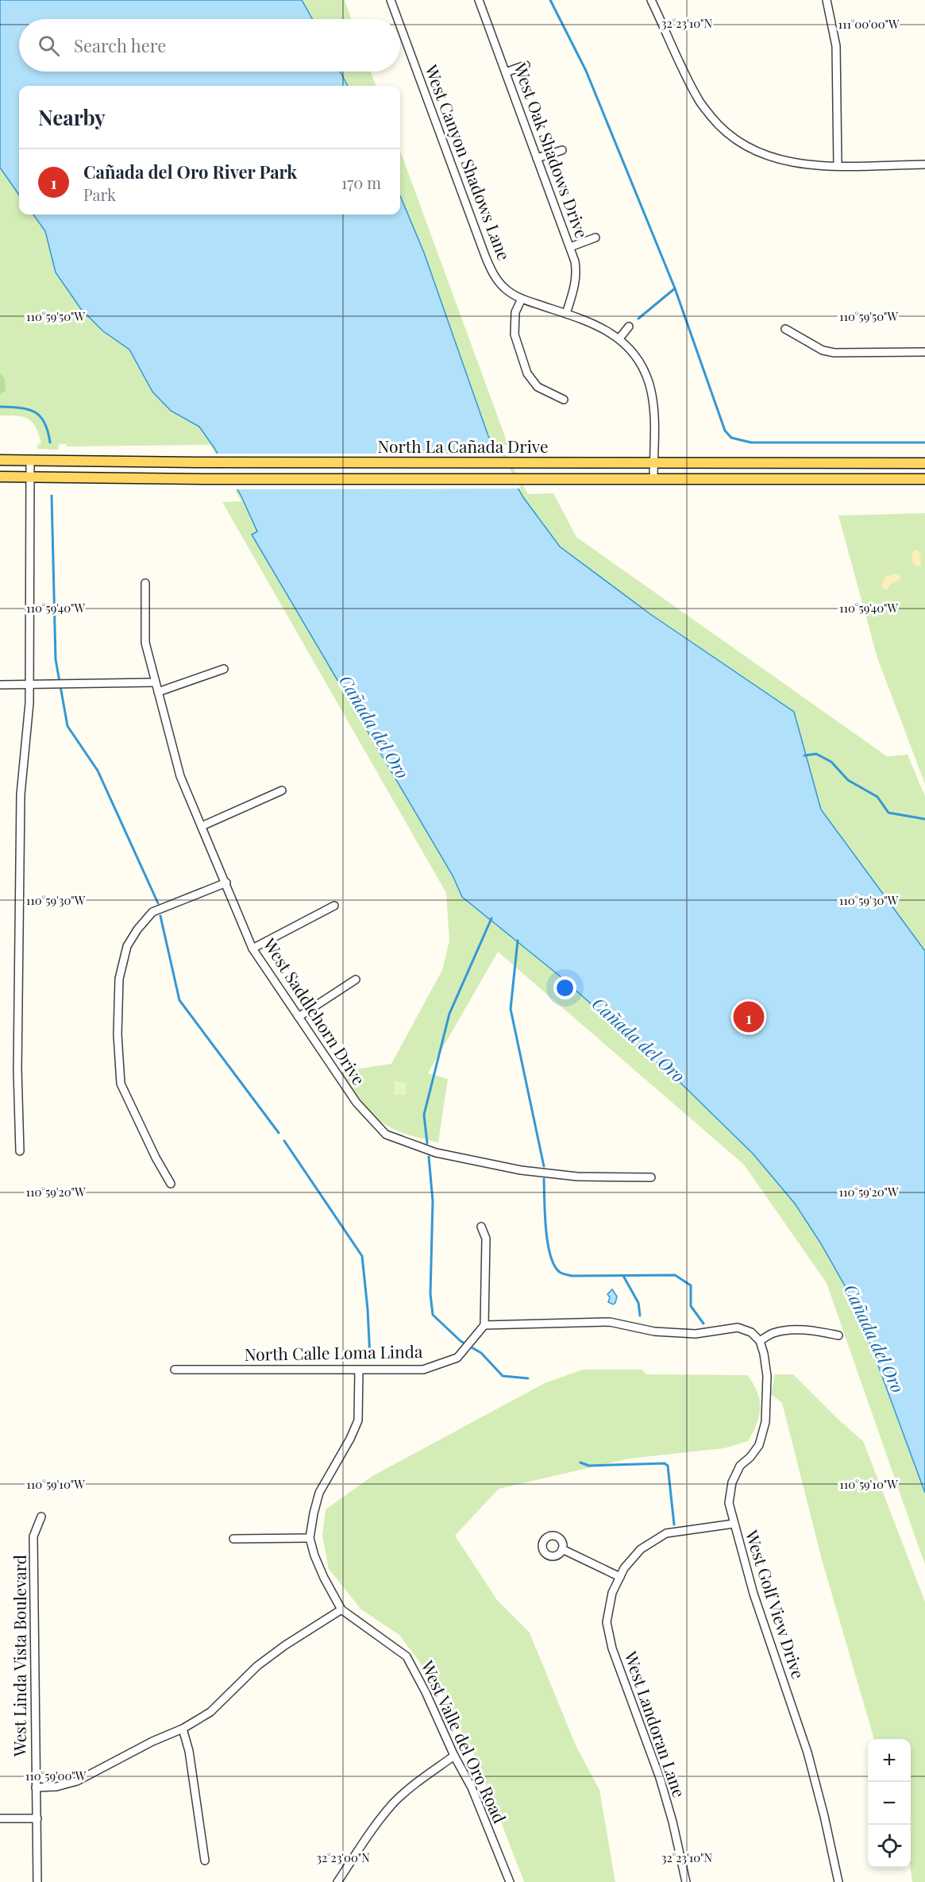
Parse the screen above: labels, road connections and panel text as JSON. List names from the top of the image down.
{
  "streets": {
    "main road": ["North La Cañada Drive"],
    "street": [
      "West Oak Shadows Drive",
      "West Canyon Shadows Lane",
      "West Saddlehorn Drive",
      "North Calle Loma Linda",
      "West Golf View Drive",
      "West Linda Vista Boulevard",
      "West Landoran Lane",
      "West Valle del Oro Road"
    ]
  },
  "crossings": [
    ["West Oak Shadows Drive", "West Canyon Shadows Lane"],
    ["West Canyon Shadows Lane", "North La Cañada Drive"],
    ["North Calle Loma Linda", "West Valle del Oro Road"],
    ["West Golf View Drive", "West Landoran Lane"]
  ],
  "water": ["Cañada del Oro"],
  "page": {
    "search": "Search here",
    "heading": "Nearby",
    "list": [
      {
        "mark": "1",
        "name": "Cañada del Oro River Park",
        "note": "Park",
        "value": "170 m"
      }
    ],
    "pins": "1",
    "map_buttons": ["+", "−"]
  },
  "coordinates": [
    "32°23'10\"N",
    "111°00'00\"W",
    "110°59'50\"W",
    "110°59'40\"W",
    "110°59'30\"W",
    "110°59'20\"W",
    "110°59'10\"W",
    "110°59'00\"W",
    "32°23'00\"N"
  ]
}
